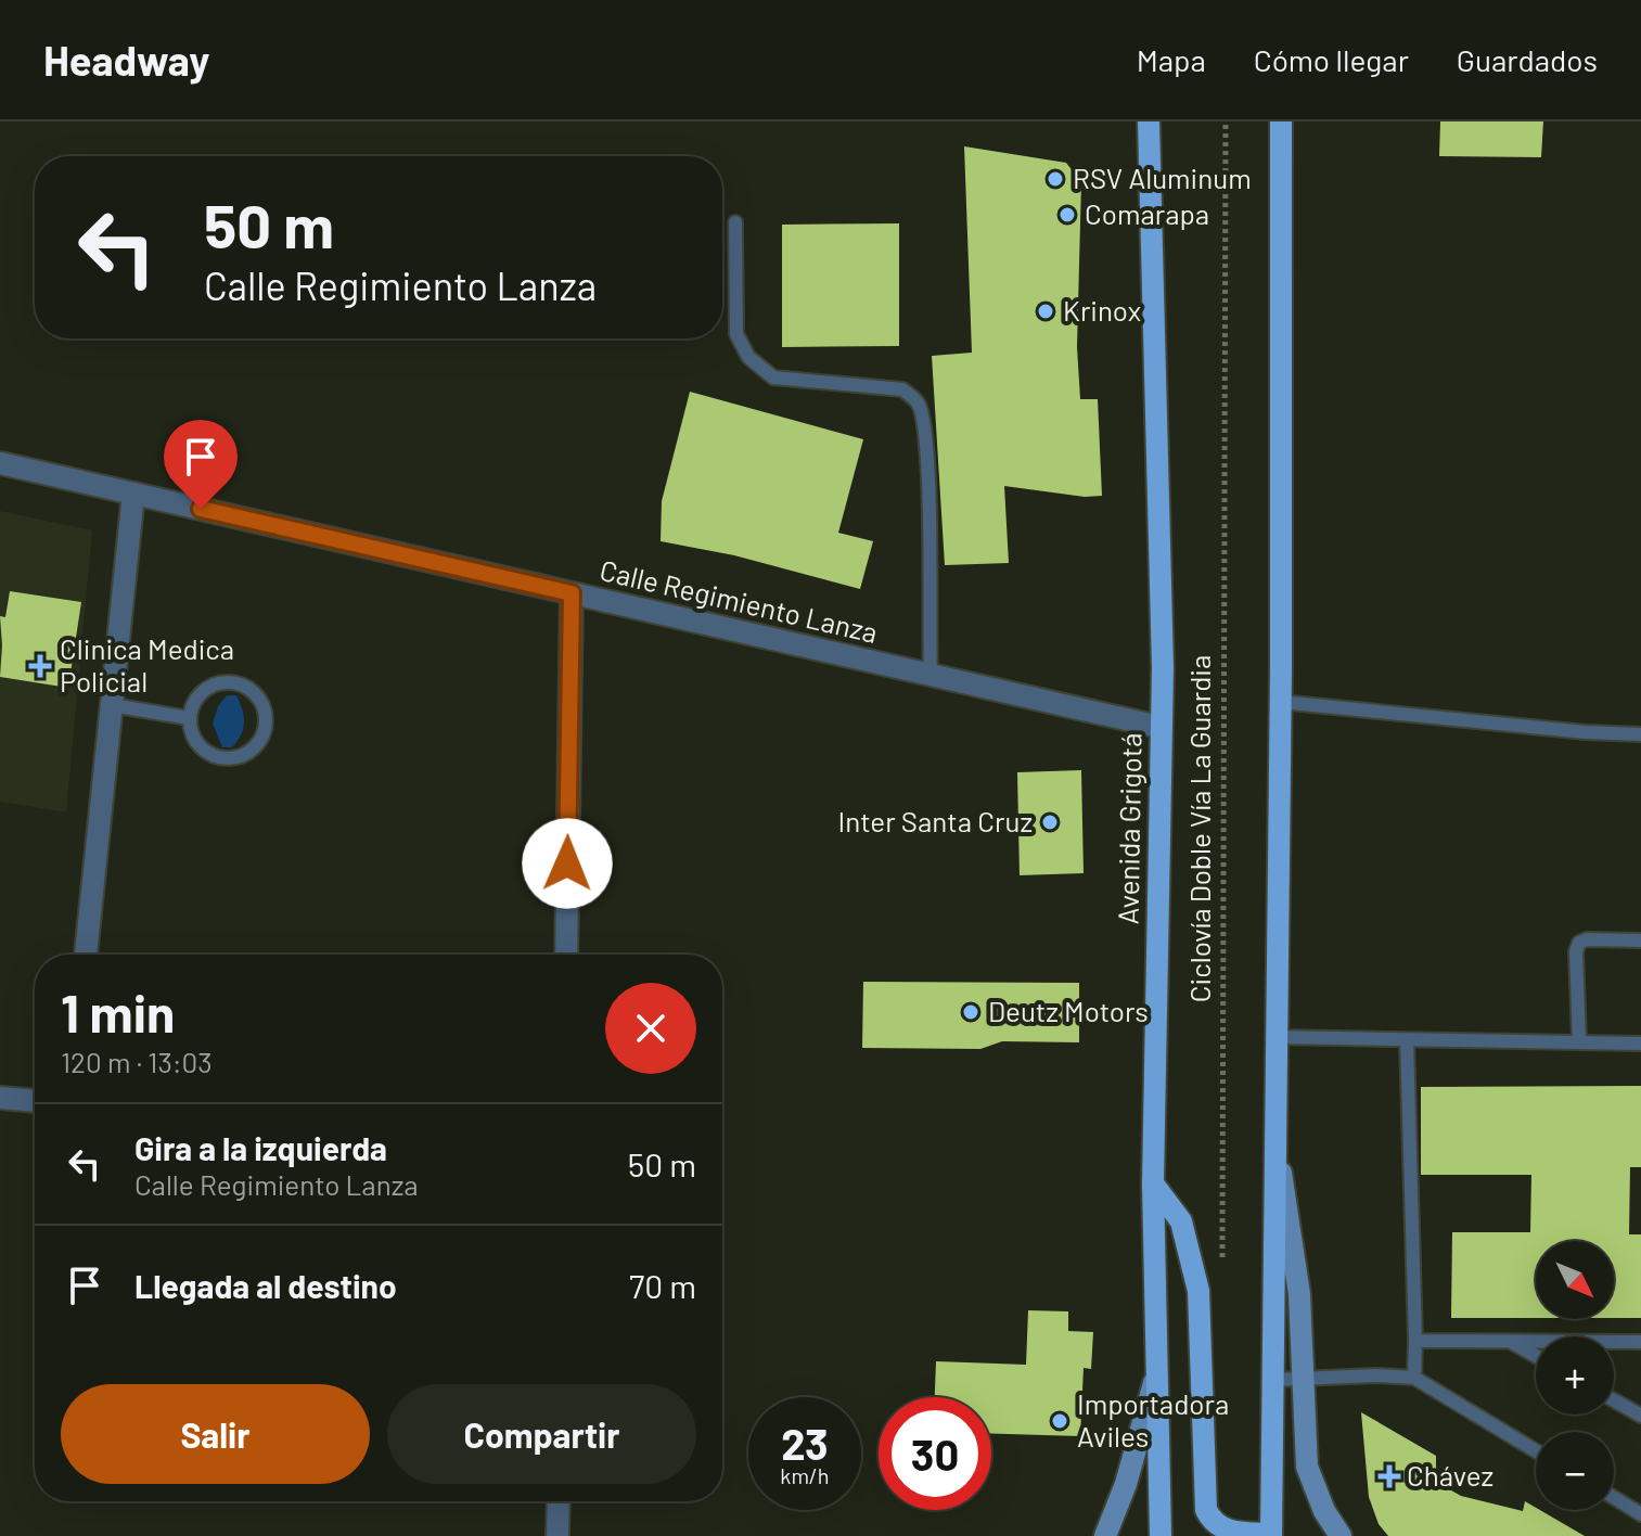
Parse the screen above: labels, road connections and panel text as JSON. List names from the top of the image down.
{
  "streets": {
    "main road": ["Avenida Grigotá"],
    "street": ["Calle Regimiento Lanza"],
    "path": ["Ciclovía Doble Vía La Guardia"]
  },
  "crossings": [
    ["Calle Regimiento Lanza", "Avenida Grigotá"]
  ],
  "places": {
    "other": [
      "RSV Aluminum",
      "Comarapa",
      "Krinox",
      "Inter Santa Cruz",
      "Deutz Motors",
      "Importadora Aviles"
    ],
    "health": ["Clinica Medica Policial", "Chávez"]
  },
  "north": "bottom right",
  "page": {
    "header": "Headway",
    "nav": ["Mapa", "Cómo llegar", "Guardados"],
    "turn": ["50 m", "Calle Regimiento Lanza"],
    "heading": ["1 min", "120 m · 13:03"],
    "list": [
      {
        "name": "Gira a la izquierda",
        "note": "Calle Regimiento Lanza",
        "value": "50 m"
      },
      {
        "name": "Llegada al destino",
        "value": "70 m"
      }
    ],
    "map_buttons": ["+", "−"],
    "buttons": ["Salir", "Compartir"],
    "speed": "23 km/h",
    "limit": "30"
  }
}
